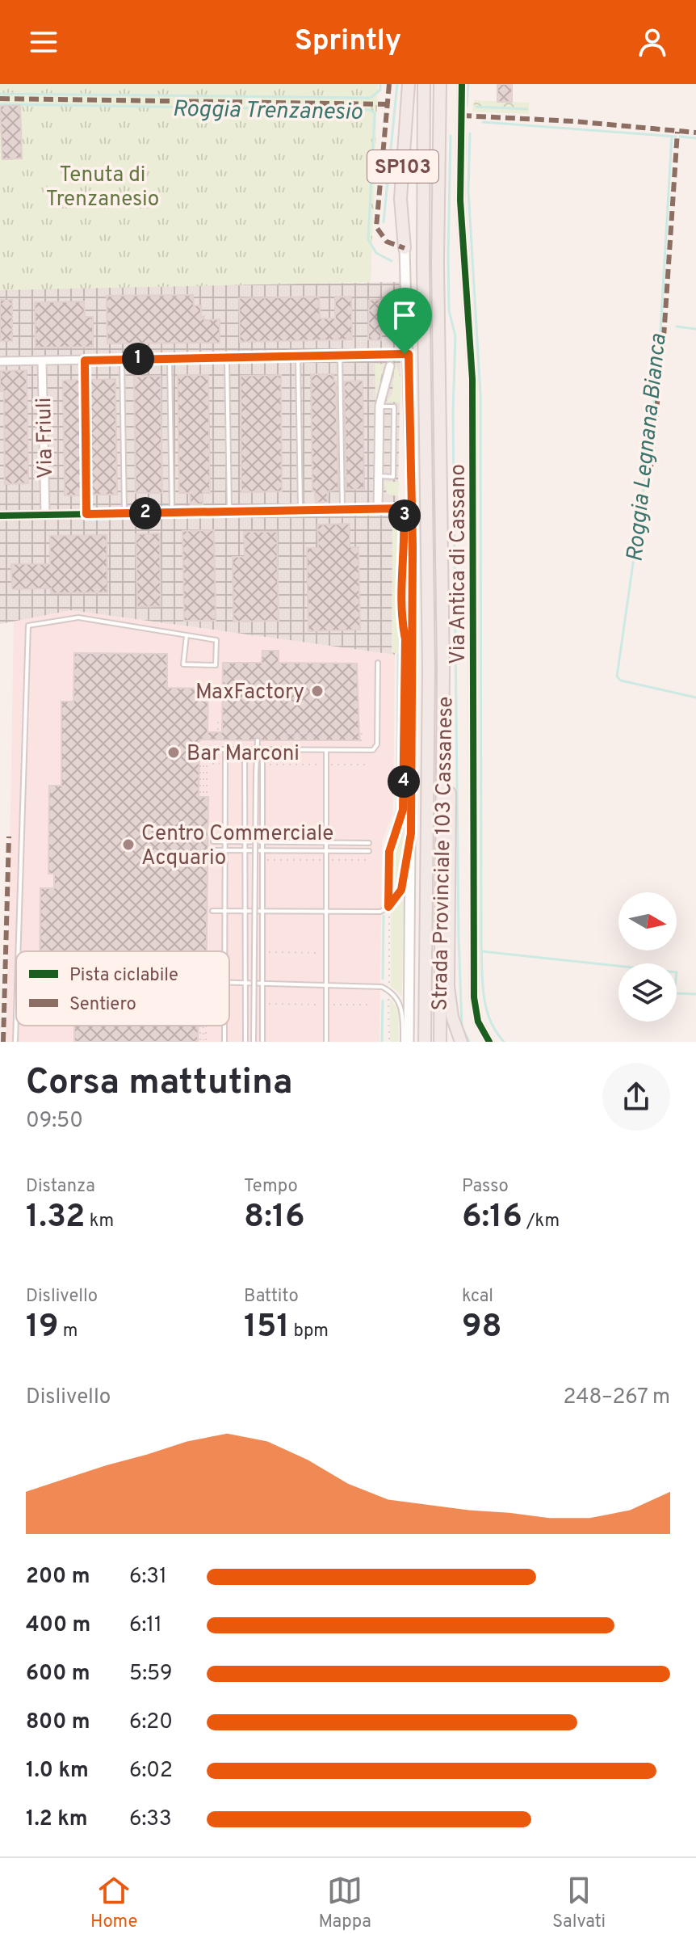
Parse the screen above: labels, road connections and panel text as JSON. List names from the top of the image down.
{
  "streets": {
    "highway": ["SP103", "Strada Provinciale 103 Cassanese"],
    "street": ["Via Friuli", "Via Antica di Cassano"]
  },
  "crossings": [
    ["SP103", "Strada Provinciale 103 Cassanese"]
  ],
  "water": ["Roggia Trenzanesio", "Roggia Legnana Bianca"],
  "parks": ["Tenuta di Trenzanesio"],
  "places": ["MaxFactory", "Bar Marconi", "Centro Commerciale Acquario"],
  "legend": ["Pista ciclabile", "Sentiero"],
  "north": "right",
  "page": {
    "header": "Sprintly",
    "pins": [
      "1",
      "2",
      "3",
      "4"
    ],
    "heading": ["Corsa mattutina", "09:50"],
    "stats": [
      ["Distanza", "1.32 km"],
      ["Tempo", "8:16"],
      ["Passo", "6:16 /km"],
      ["Dislivello", "19 m"],
      ["Battito", "151 bpm"],
      ["kcal", "98"]
    ],
    "chart": ["Dislivello", "248–267 m"],
    "list": [
      {
        "name": "200 m",
        "note": "6:31"
      },
      {
        "name": "400 m",
        "note": "6:11"
      },
      {
        "name": "600 m",
        "note": "5:59"
      },
      {
        "name": "800 m",
        "note": "6:20"
      },
      {
        "name": "1.0 km",
        "note": "6:02"
      },
      {
        "name": "1.2 km",
        "note": "6:33"
      }
    ],
    "tabs": ["Home", "Mappa", "Salvati"]
  }
}
